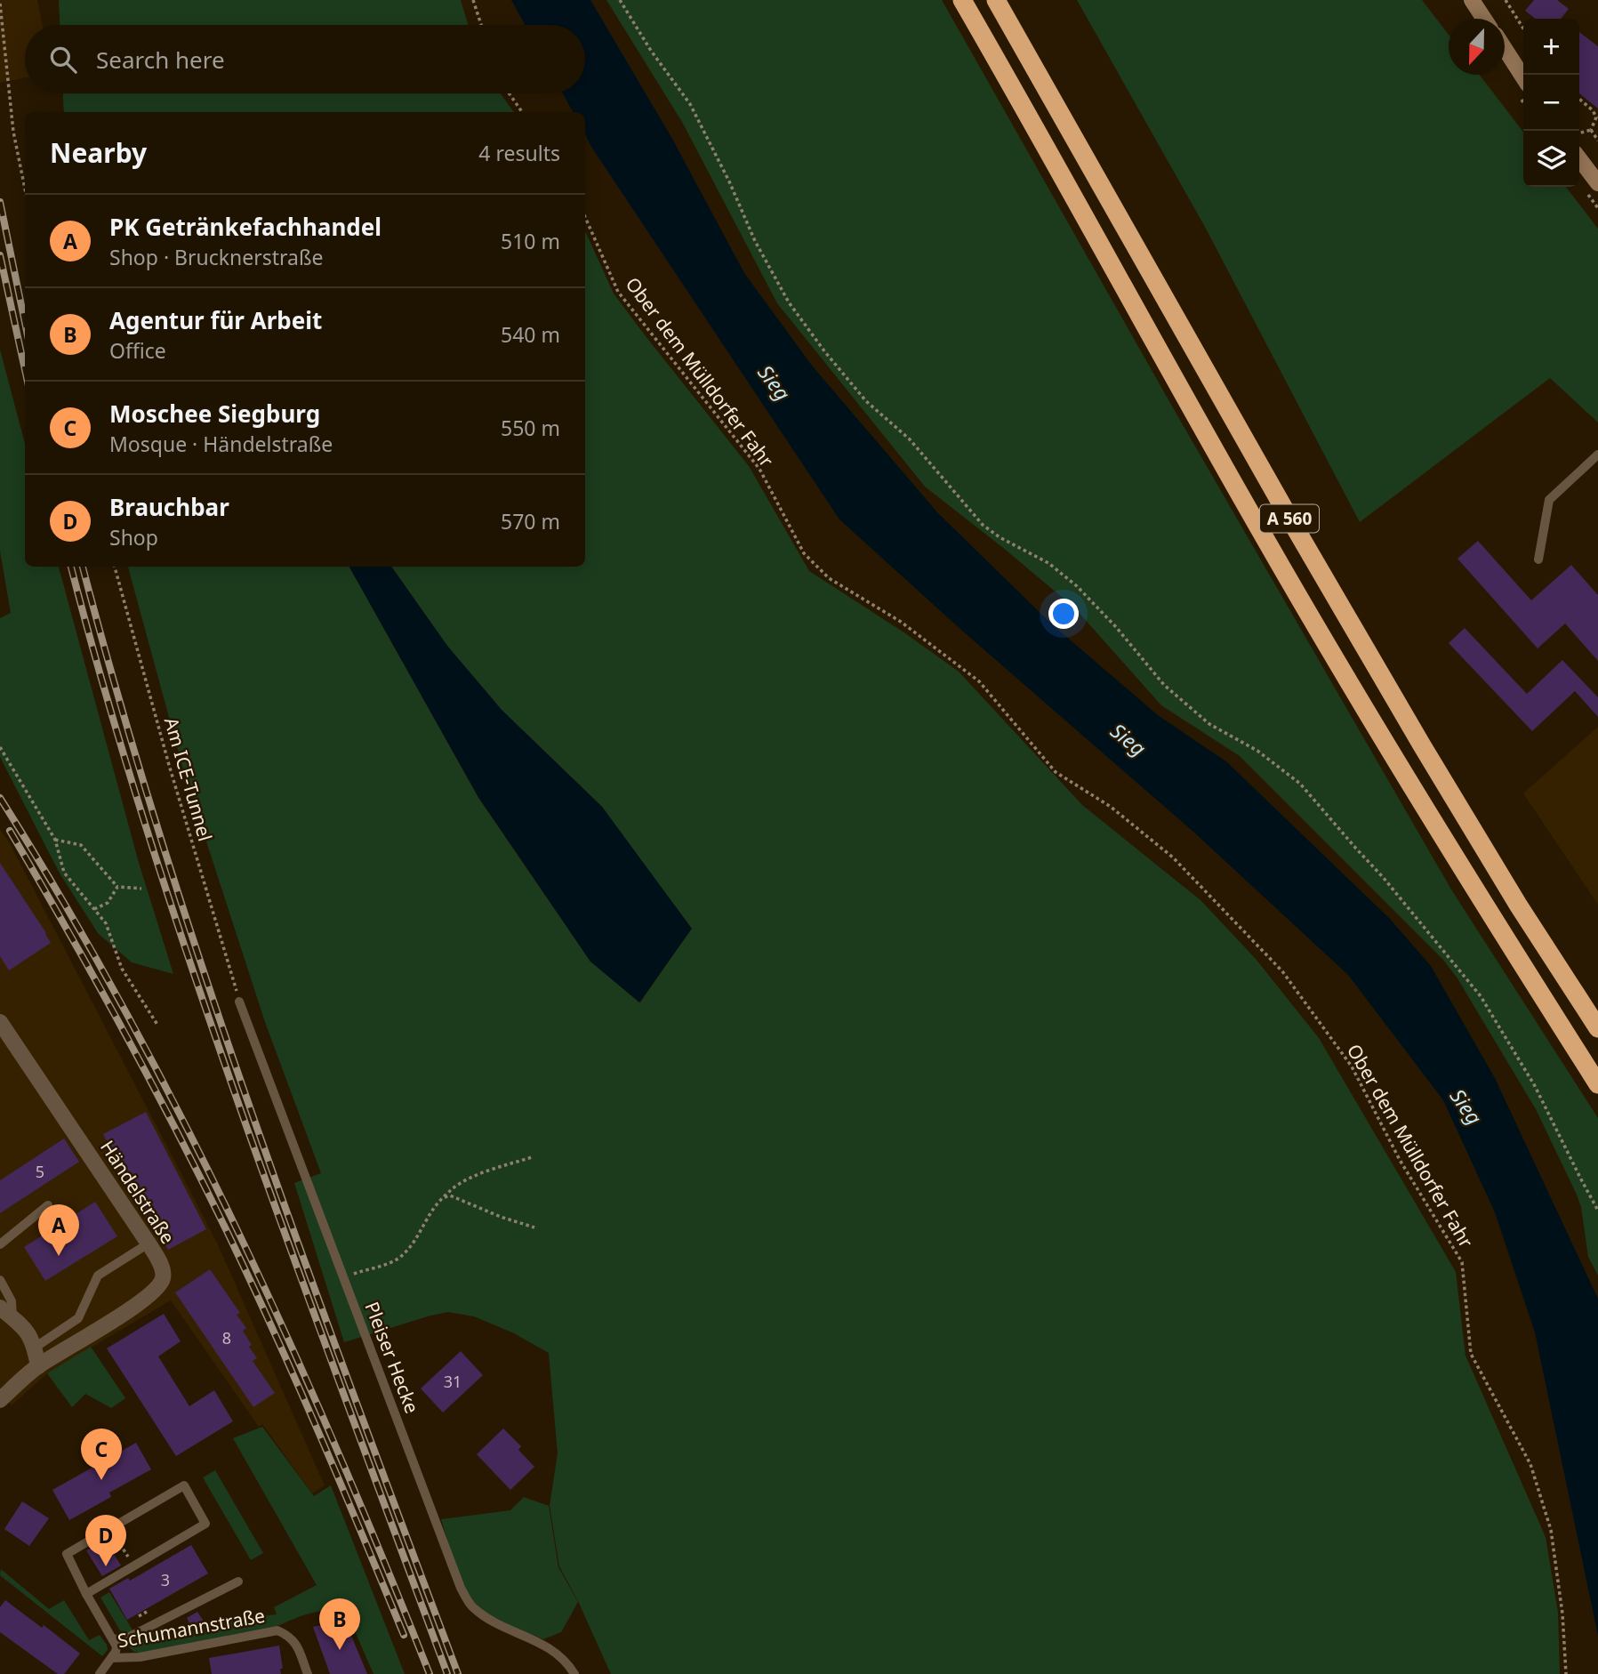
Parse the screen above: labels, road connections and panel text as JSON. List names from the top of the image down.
{
  "streets": {
    "highway": ["A 560"],
    "street": ["Händelstraße"],
    "lane": ["Pleiser Hecke", "Schumannstraße"],
    "path": ["Ober dem Mülldorfer Fahr", "Am ICE-Tunnel"]
  },
  "crossings": [
    ["Am ICE-Tunnel", "Pleiser Hecke"]
  ],
  "water": ["Sieg"],
  "house_numbers": [
    "5",
    "8",
    "31",
    "3"
  ],
  "north": "bottom",
  "page": {
    "map_buttons": ["+", "−"],
    "search": "Search here",
    "heading": ["Nearby", "4 results"],
    "list": [
      {
        "mark": "A",
        "name": "PK Getränkefachhandel",
        "note": "Shop · Brucknerstraße",
        "value": "510 m"
      },
      {
        "mark": "B",
        "name": "Agentur für Arbeit",
        "note": "Office",
        "value": "540 m"
      },
      {
        "mark": "C",
        "name": "Moschee Siegburg",
        "note": "Mosque · Händelstraße",
        "value": "550 m"
      },
      {
        "mark": "D",
        "name": "Brauchbar",
        "note": "Shop",
        "value": "570 m"
      }
    ],
    "pins": [
      "A",
      "C",
      "D",
      "B"
    ]
  }
}
